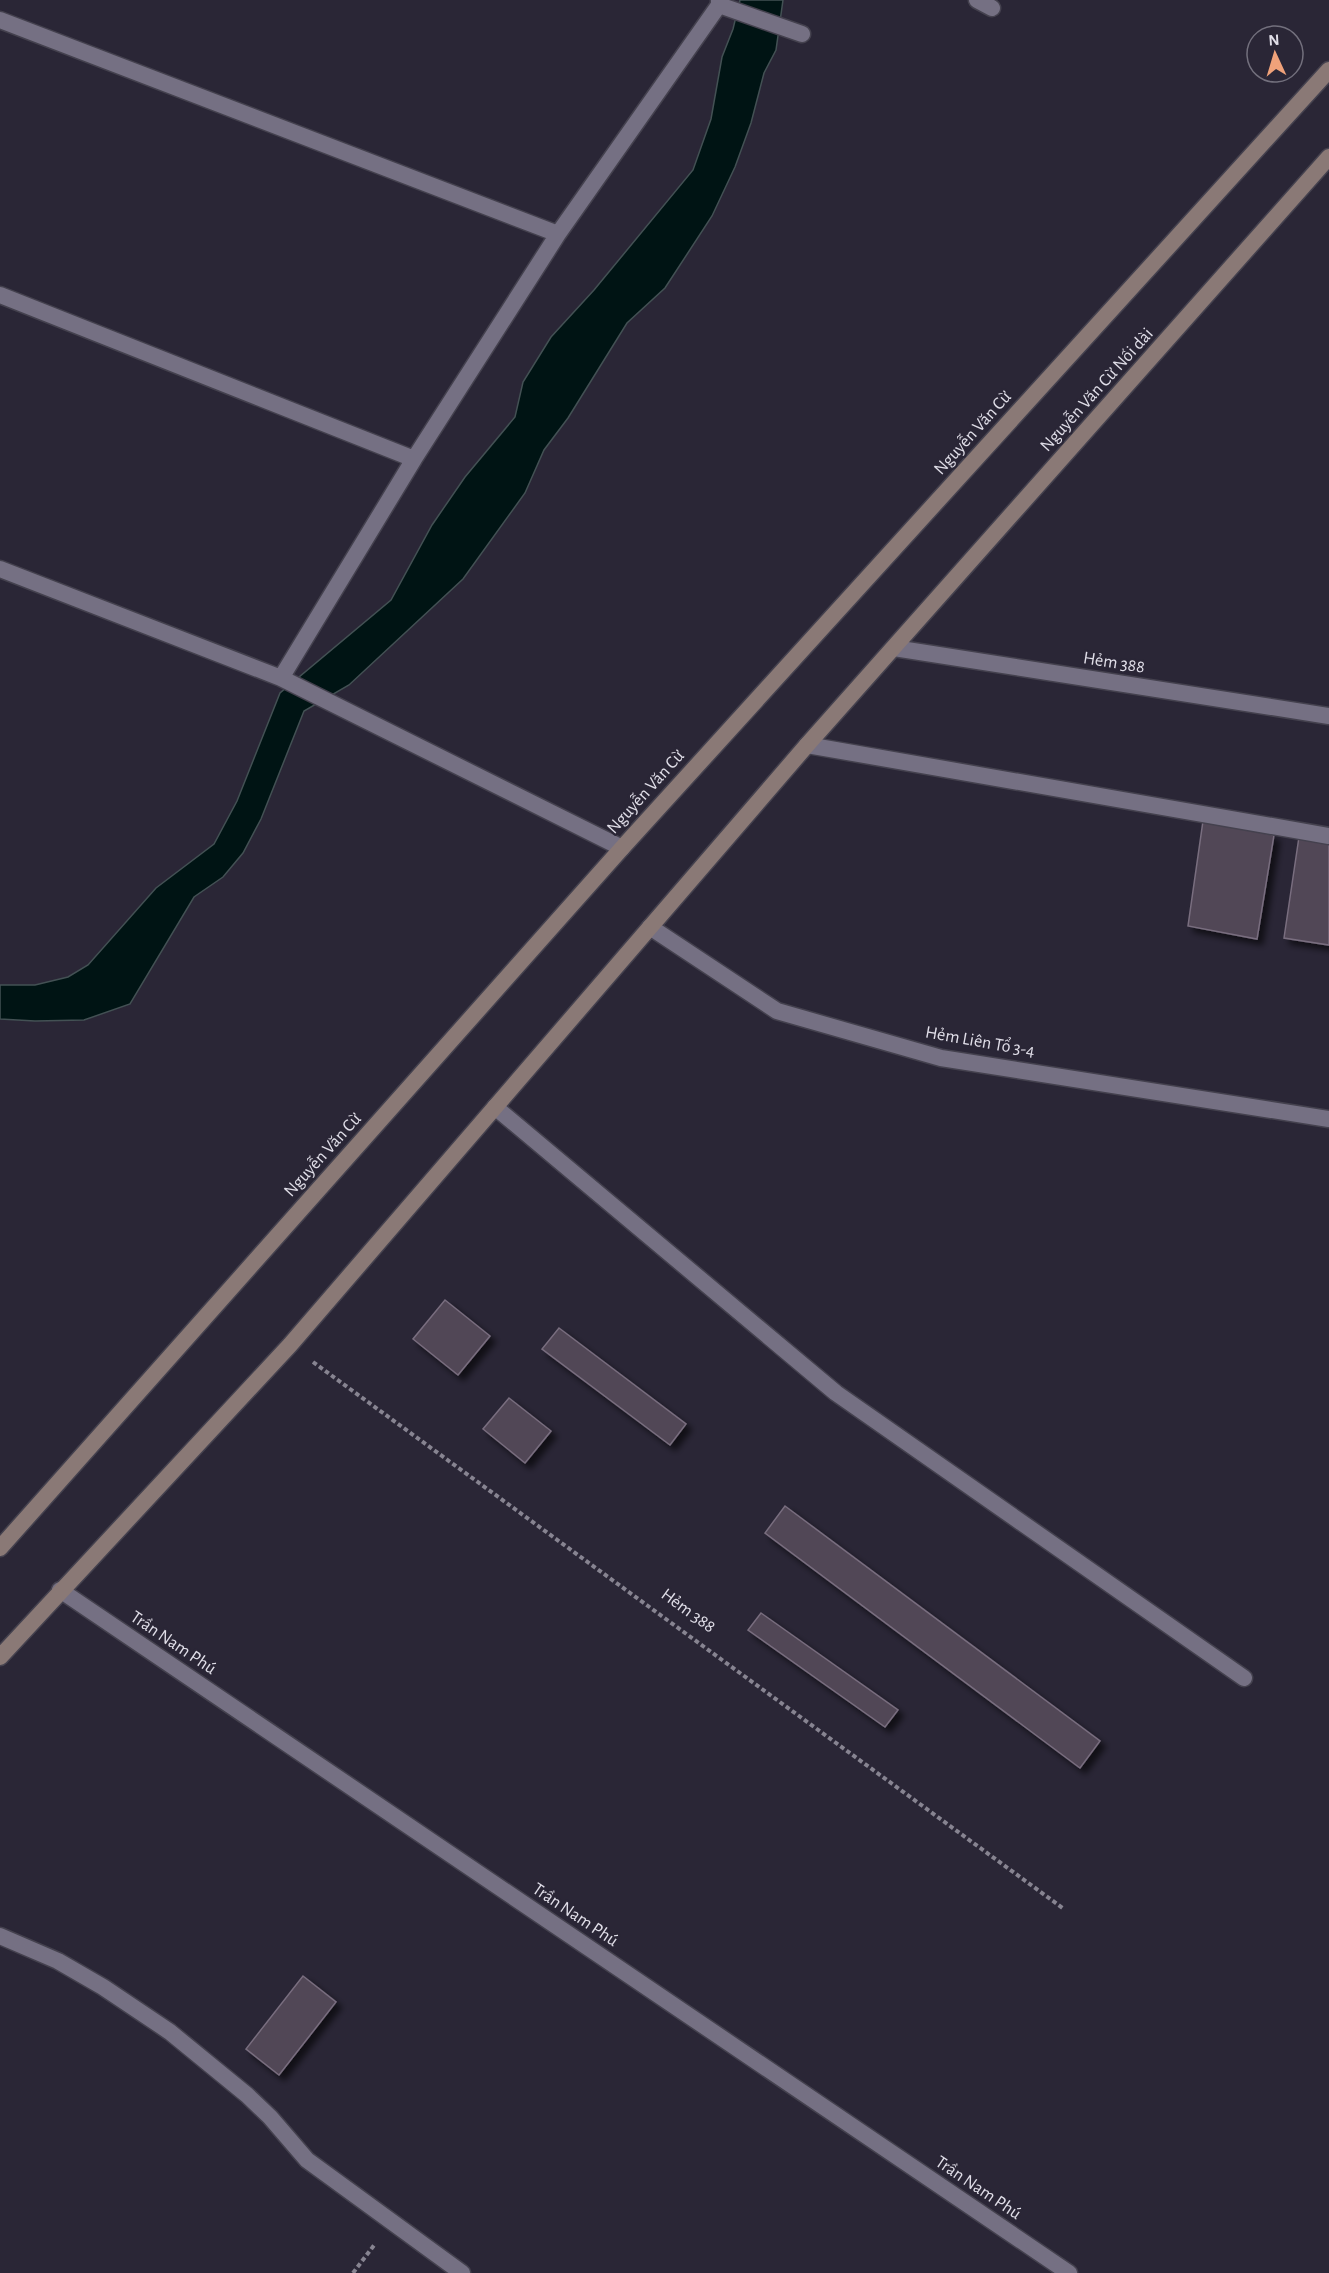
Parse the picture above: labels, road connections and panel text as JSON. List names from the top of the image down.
{
  "streets": {
    "main road": ["Nguyễn Văn Cừ Nối dài", "Nguyễn Văn Cừ"],
    "street": ["Hẻm 388", "Hẻm Liên Tổ 3-4", "Trần Nam Phú"]
  },
  "crossings": [
    ["Nguyễn Văn Cừ Nối dài", "Hẻm 388"]
  ],
  "north": "top"
}
